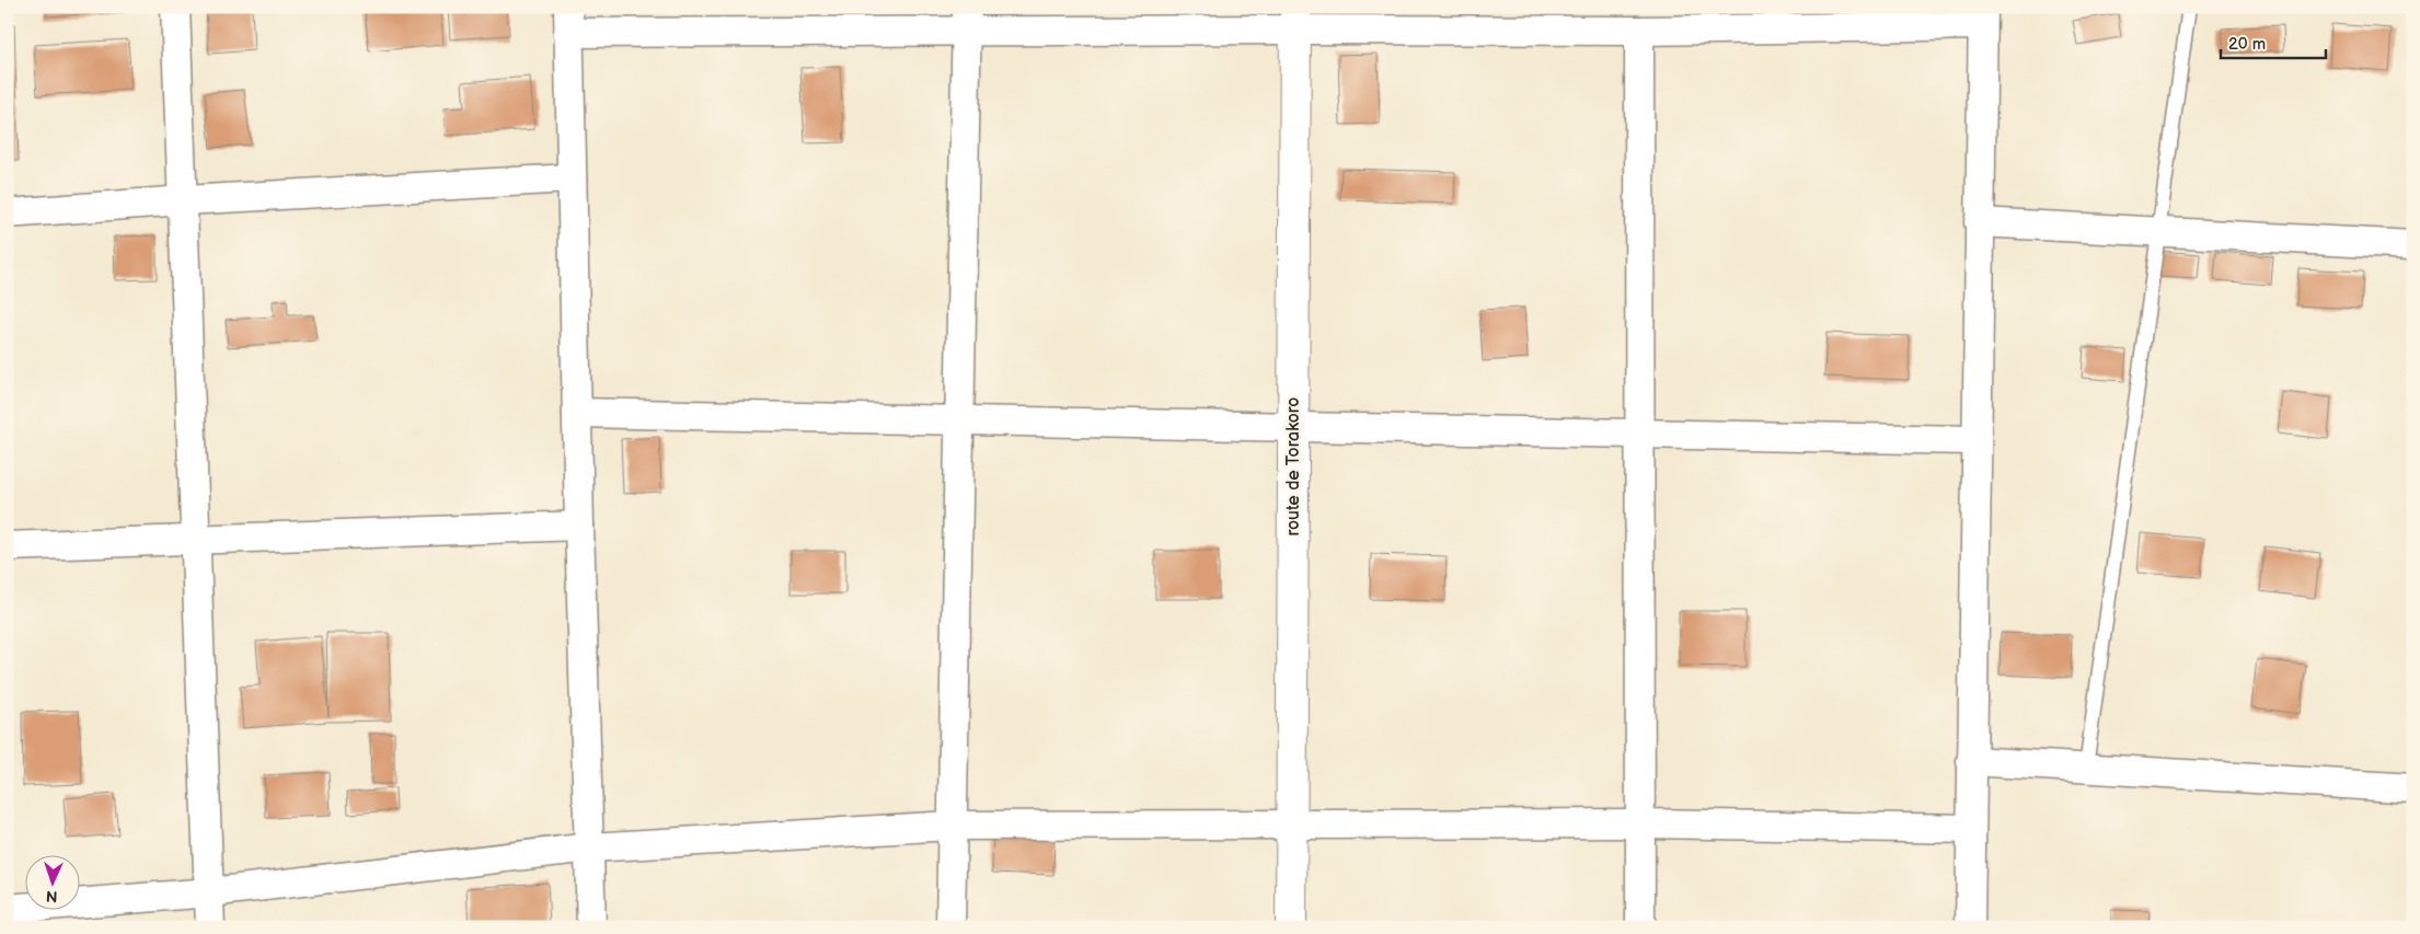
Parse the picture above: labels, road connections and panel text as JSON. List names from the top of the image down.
{
  "streets": {
    "street": ["route de Torakoro"]
  },
  "scale_bar": "20 m",
  "north": "bottom"
}
